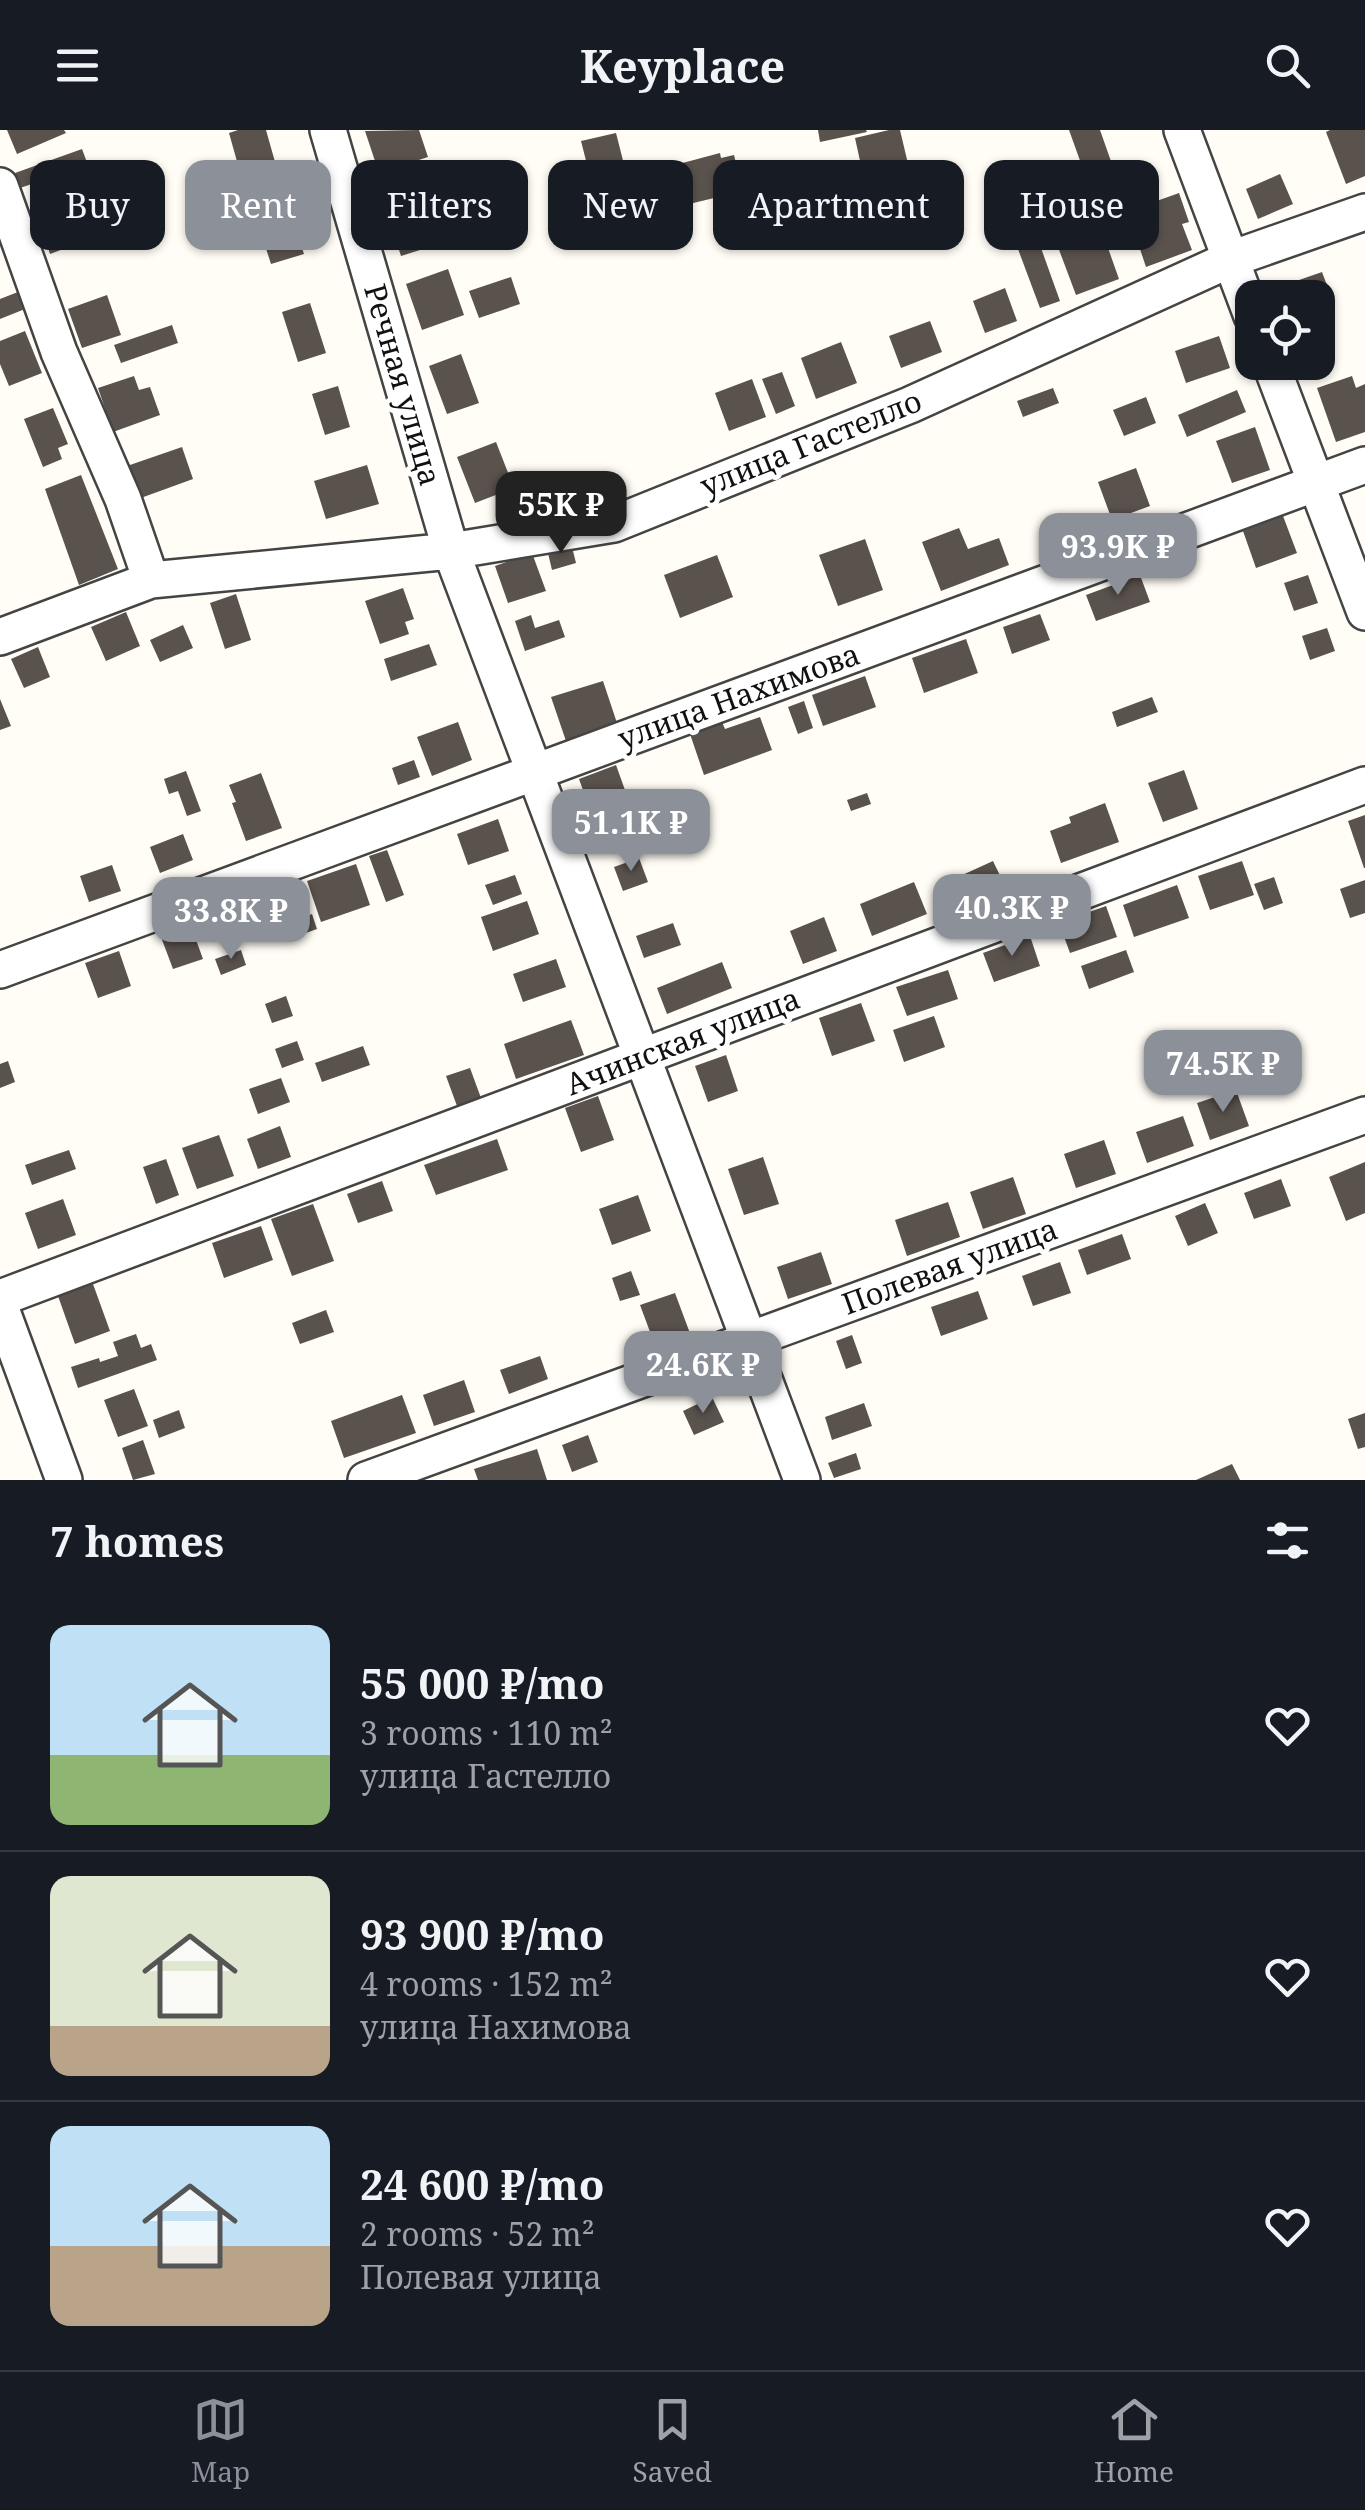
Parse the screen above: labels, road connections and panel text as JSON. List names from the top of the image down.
{
  "streets": {
    "street": [
      "Речная улица",
      "улица Гастелло",
      "улица Нахимова",
      "Ачинская улица",
      "Полевая улица"
    ]
  },
  "crossings": [
    ["Речная улица", "улица Гастелло"],
    ["Речная улица", "улица Нахимова"],
    ["Речная улица", "Ачинская улица"],
    ["Речная улица", "Полевая улица"]
  ],
  "page": {
    "header": "Keyplace",
    "chip": [
      "Buy",
      "Rent",
      "Filters",
      "New",
      "Apartment",
      "House"
    ],
    "price": [
      "55K ₽",
      "93.9K ₽",
      "51.1K ₽",
      "40.3K ₽",
      "33.8K ₽",
      "74.5K ₽",
      "24.6K ₽"
    ],
    "heading": "7 homes",
    "list": [
      {
        "name": "55 000 ₽/mo",
        "note": "3 rooms · 110 m² · улица Гастелло"
      },
      {
        "name": "93 900 ₽/mo",
        "note": "4 rooms · 152 m² · улица Нахимова"
      },
      {
        "name": "24 600 ₽/mo",
        "note": "2 rooms · 52 m² · Полевая улица"
      }
    ],
    "tabs": ["Map", "Saved", "Home"]
  }
}
